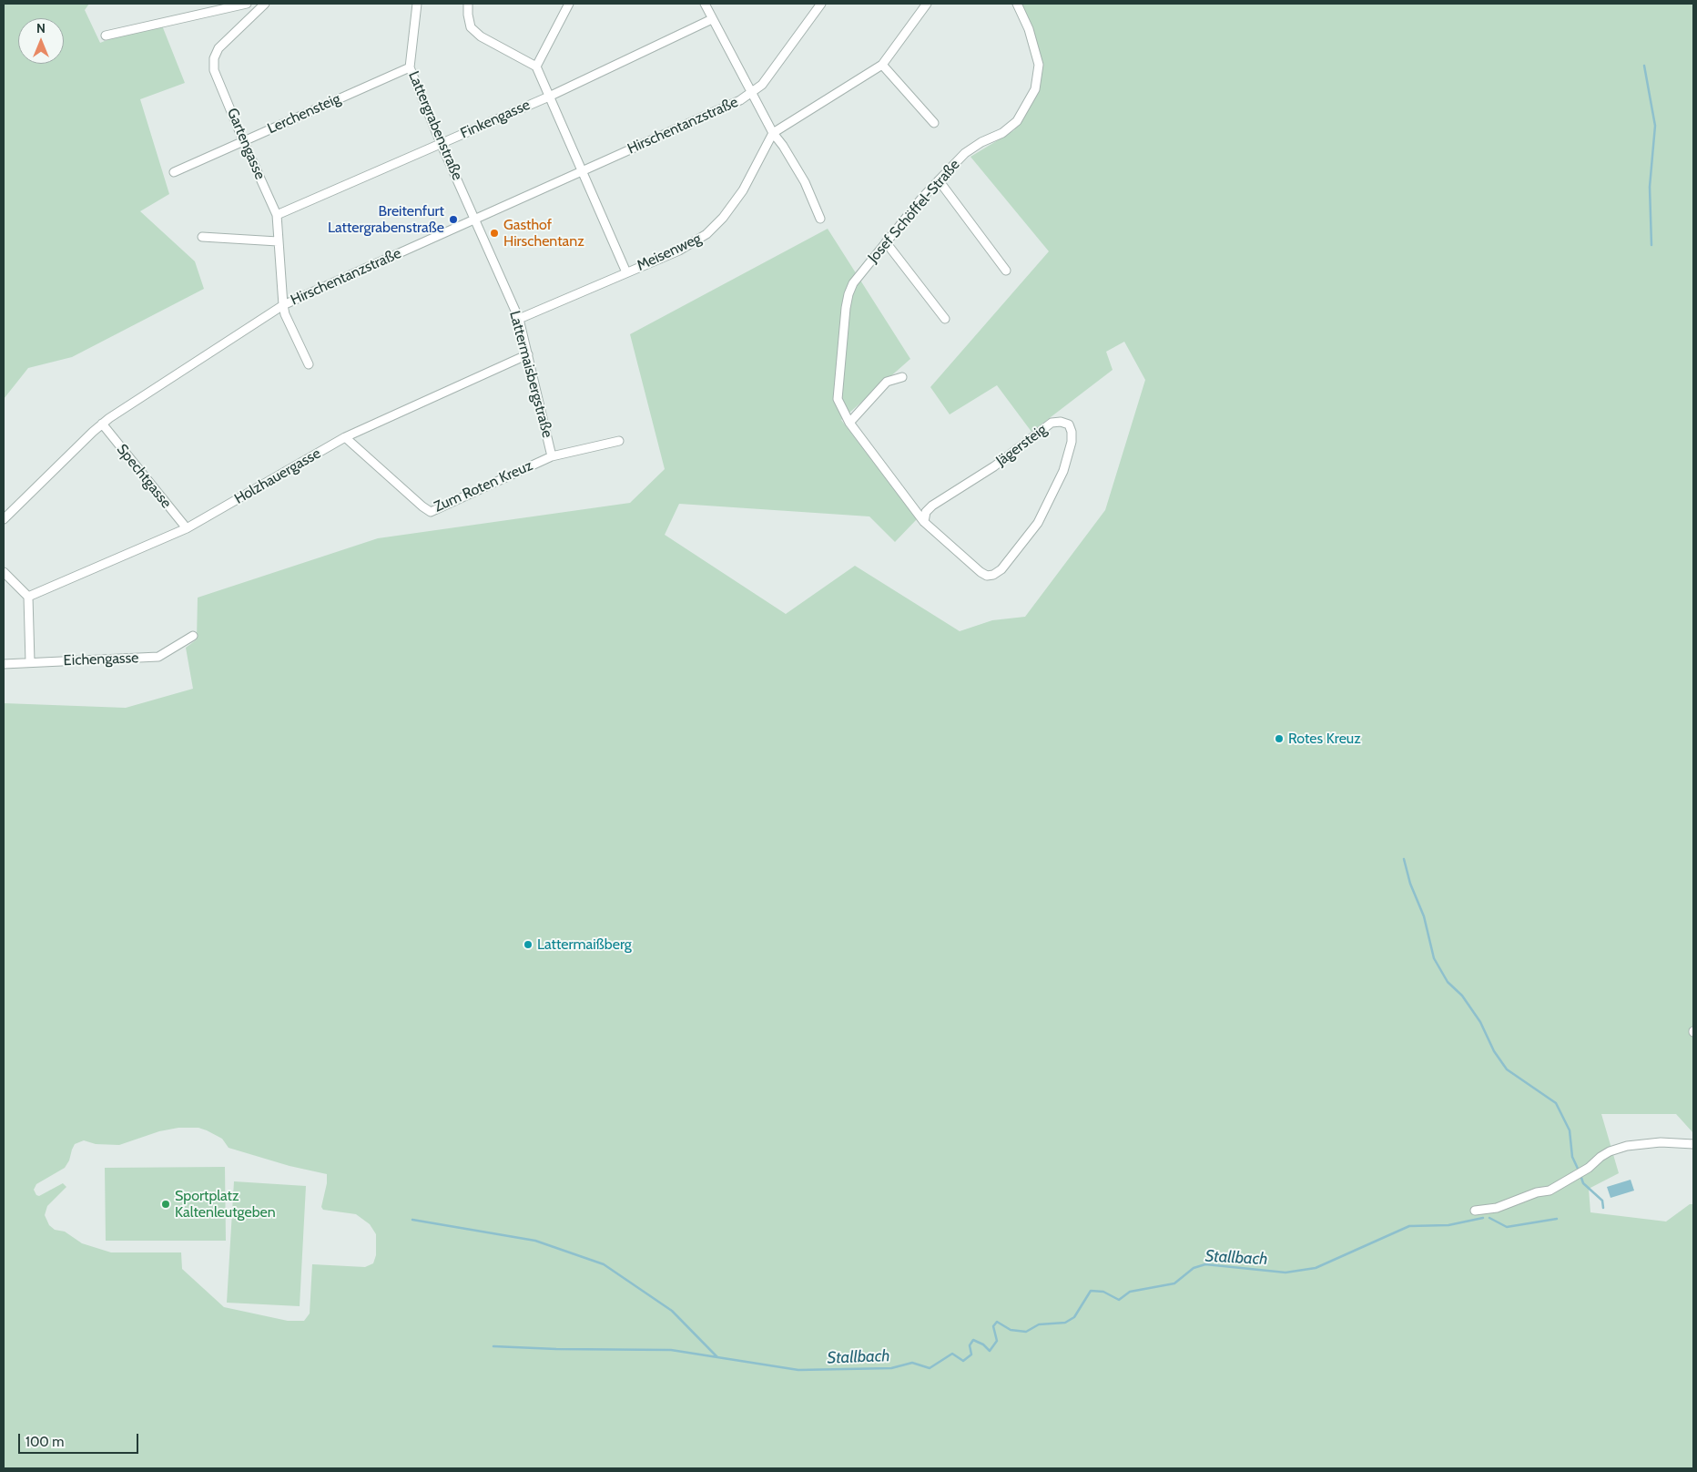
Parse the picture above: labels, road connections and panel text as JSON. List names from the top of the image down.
{
  "streets": {
    "street": [
      "Lerchensteig",
      "Finkengasse",
      "Lattergrabenstraße",
      "Hirschentanzstraße",
      "Gartengasse",
      "Josef Schöffel-Straße",
      "Meisenweg",
      "Lattermaisbergstraße",
      "Jägersteig",
      "Spechtgasse",
      "Holzhauergasse",
      "Zum Roten Kreuz",
      "Eichengasse"
    ]
  },
  "crossings": [
    ["Lerchensteig", "Lattergrabenstraße"],
    ["Lerchensteig", "Gartengasse"],
    ["Finkengasse", "Lattergrabenstraße"],
    ["Finkengasse", "Gartengasse"],
    ["Lattergrabenstraße", "Hirschentanzstraße"],
    ["Lattergrabenstraße", "Lattermaisbergstraße"],
    ["Hirschentanzstraße", "Gartengasse"],
    ["Hirschentanzstraße", "Lattermaisbergstraße"],
    ["Hirschentanzstraße", "Spechtgasse"],
    ["Josef Schöffel-Straße", "Jägersteig"],
    ["Meisenweg", "Lattermaisbergstraße"],
    ["Lattermaisbergstraße", "Holzhauergasse"],
    ["Lattermaisbergstraße", "Zum Roten Kreuz"],
    ["Spechtgasse", "Holzhauergasse"],
    ["Holzhauergasse", "Zum Roten Kreuz"]
  ],
  "water": ["Stallbach"],
  "places": [
    "Breitenfurt Lattergrabenstraße",
    "Gasthof Hirschentanz",
    "Rotes Kreuz",
    "Lattermaißberg",
    "Sportplatz Kaltenleutgeben"
  ],
  "scale_bar": "100 m",
  "north": "top"
}
